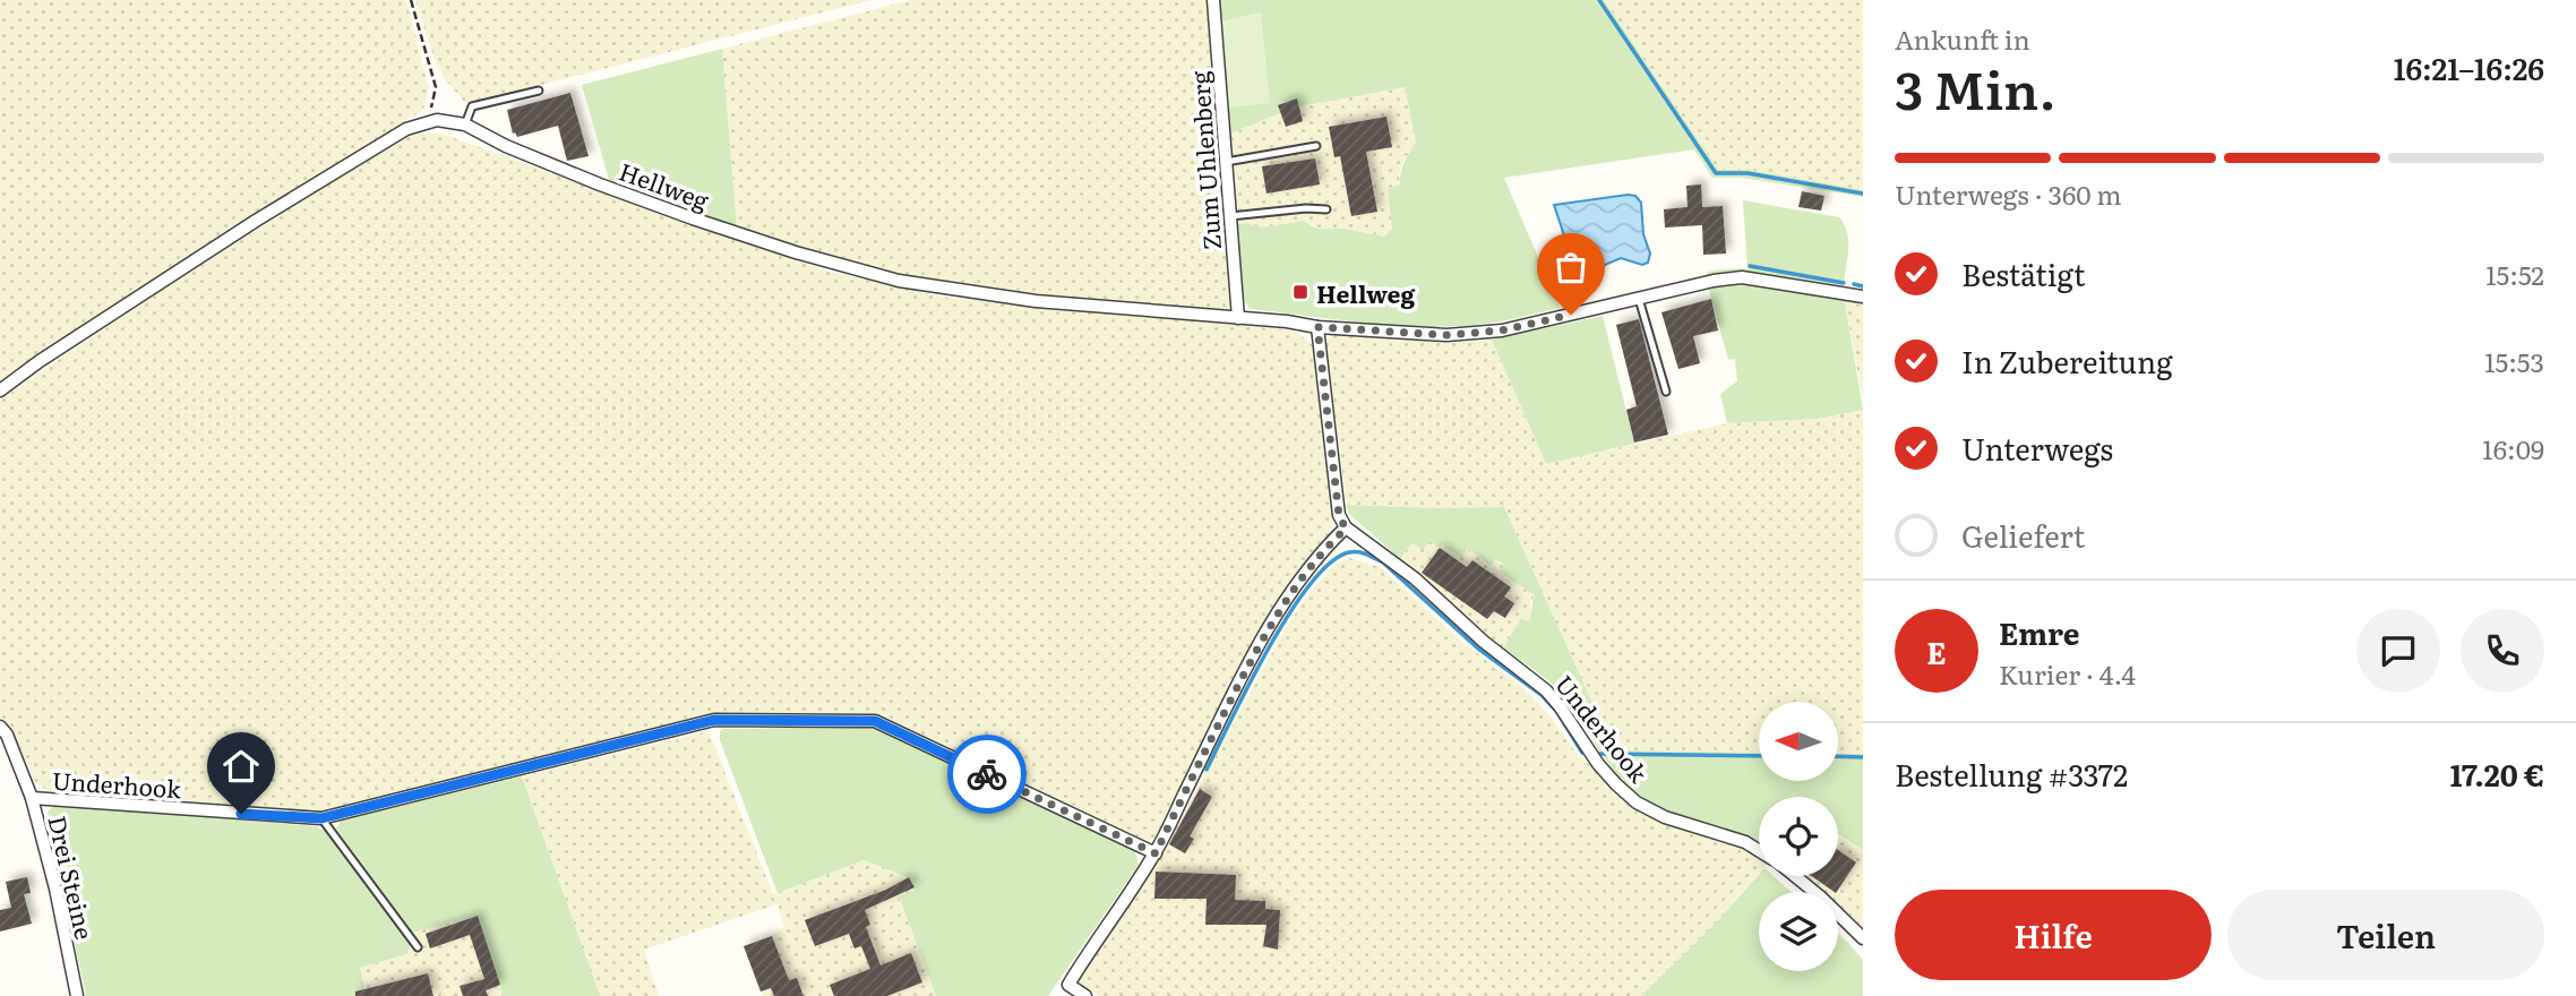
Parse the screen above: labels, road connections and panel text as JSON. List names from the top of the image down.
{
  "streets": {
    "street": [
      "Zum Uhlenberg",
      "Hellweg",
      "Underhook",
      "Drei Steine"
    ]
  },
  "crossings": [
    ["Zum Uhlenberg", "Hellweg"],
    ["Underhook", "Drei Steine"]
  ],
  "places": {
    "transit": ["Hellweg"]
  },
  "north": "left",
  "page": {
    "heading": ["3 Min.", "Ankunft in", "16:21–16:26"],
    "panel": [
      "Emre",
      "Kurier · 4.4",
      "Bestellung #3372",
      "17.20 €"
    ],
    "bar": "Unterwegs · 360 m",
    "list": [
      ["Bestätigt", "15:52"],
      ["In Zubereitung", "15:53"],
      ["Unterwegs", "16:09"],
      "Geliefert"
    ],
    "round": "E",
    "buttons": ["Hilfe", "Teilen"]
  }
}
